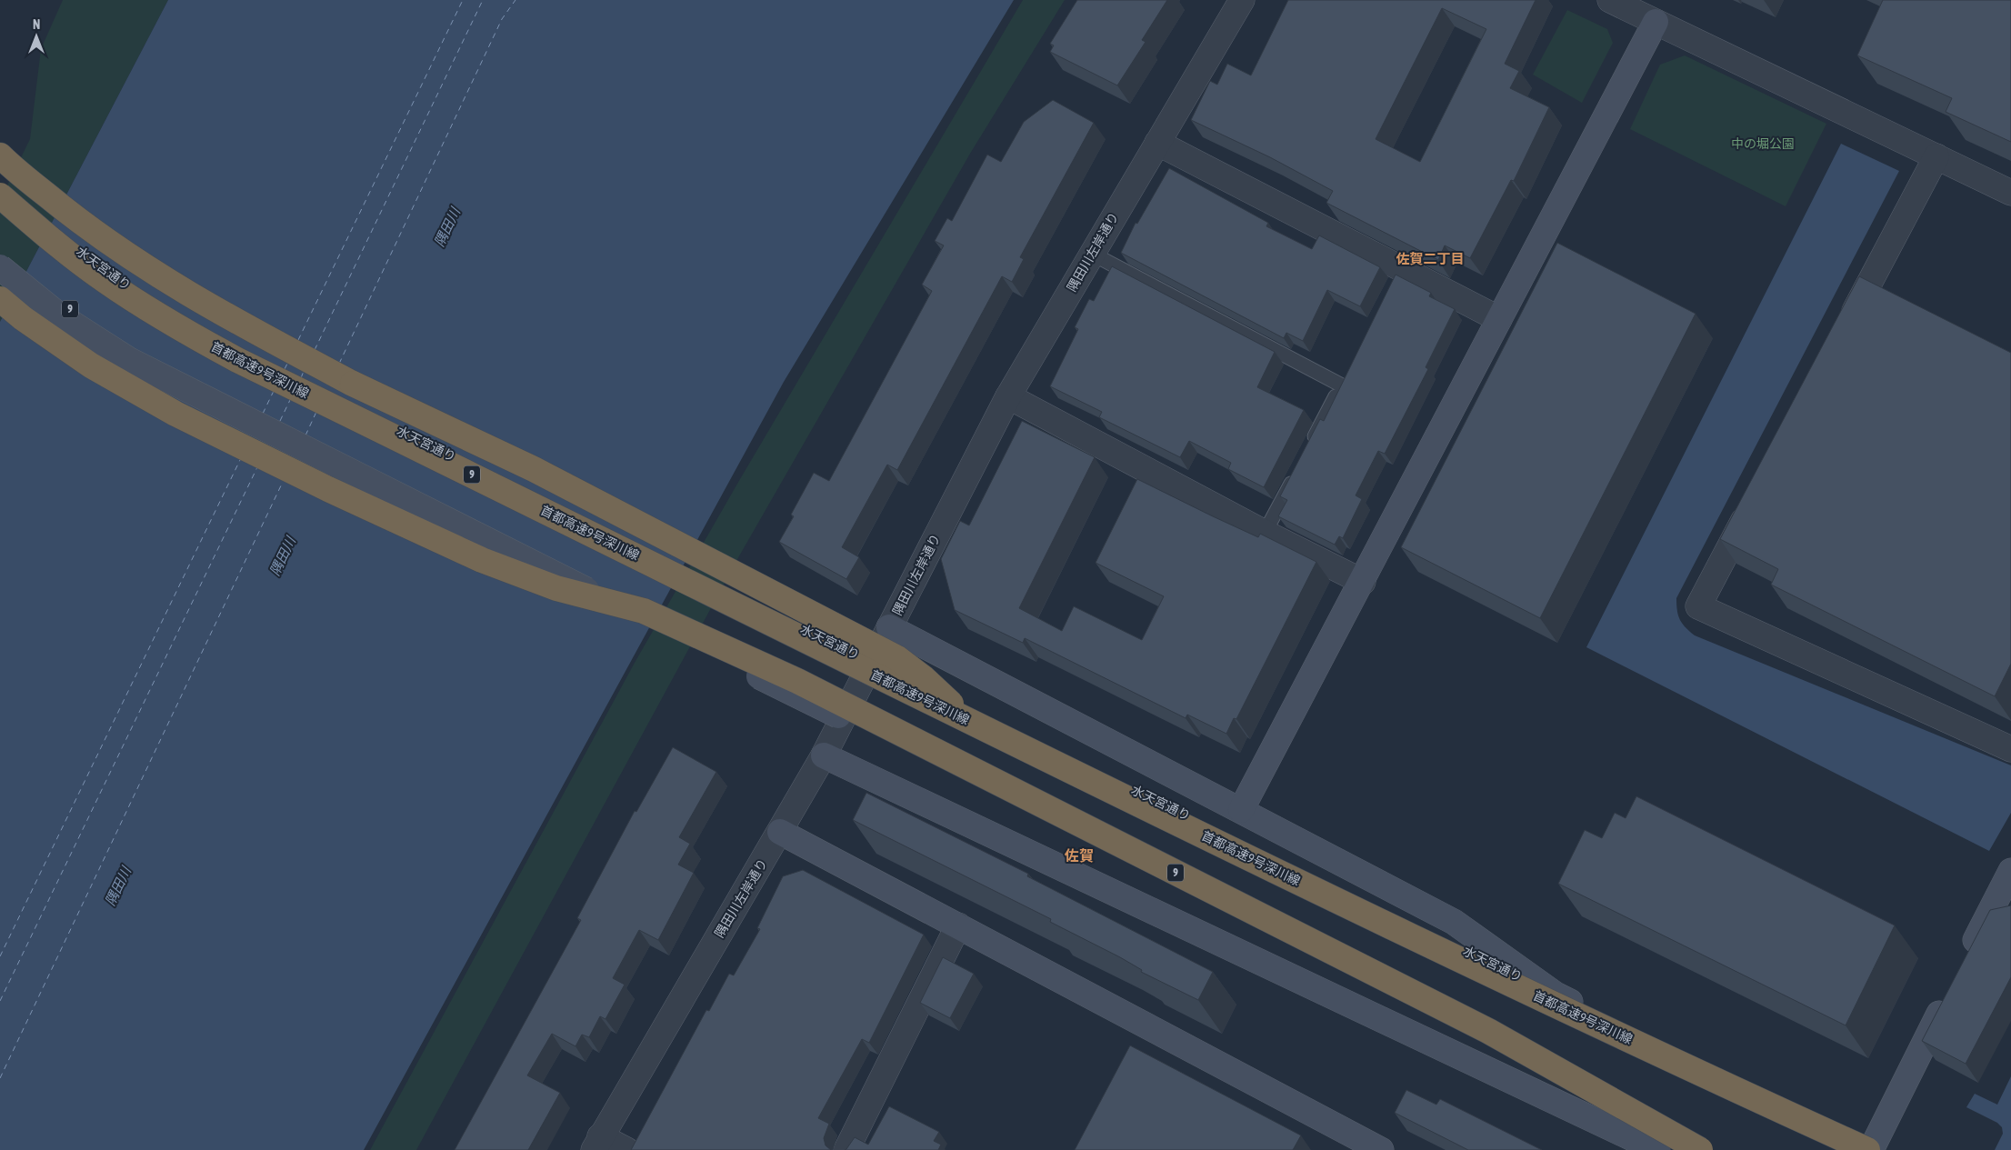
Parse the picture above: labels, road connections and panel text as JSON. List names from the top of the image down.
{
  "streets": {
    "highway": ["9", "首都高速9号深川線"],
    "main road": ["水天宮通り"],
    "street": ["隅田川左岸通り"]
  },
  "crossings": [
    ["水天宮通り", "首都高速9号深川線"]
  ],
  "districts": ["佐賀二丁目", "佐賀"],
  "water": ["隅田川"],
  "parks": ["中の堀公園"],
  "north": "top"
}
